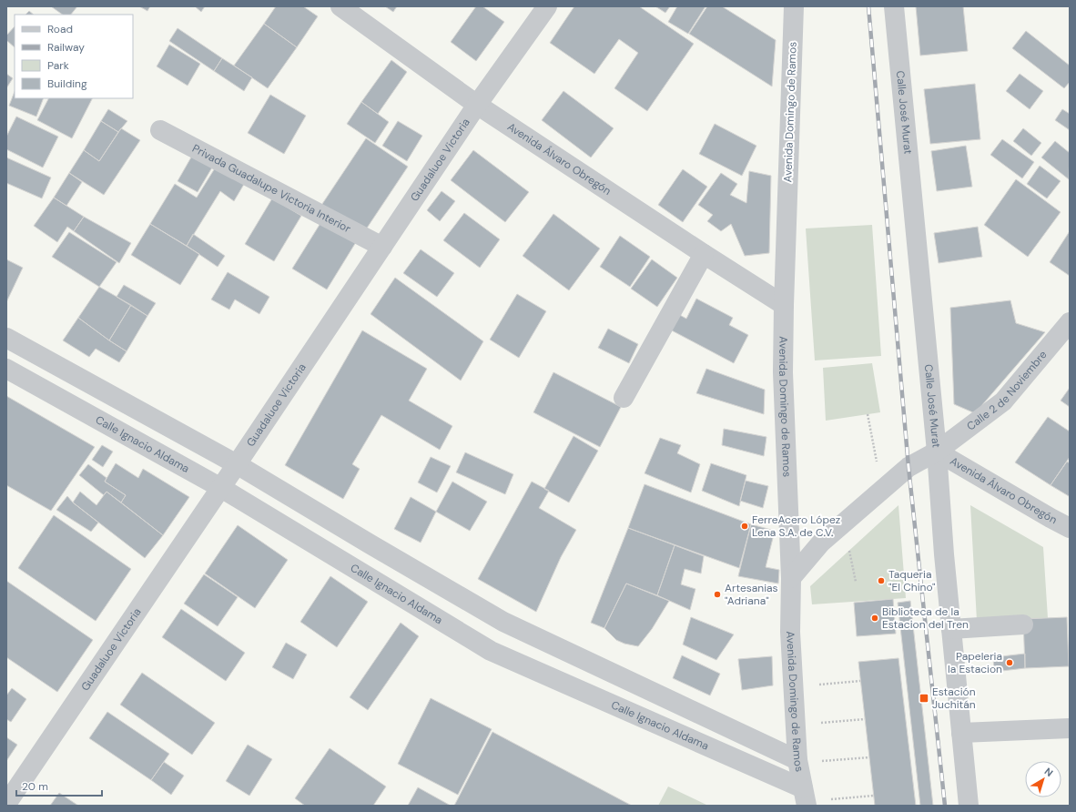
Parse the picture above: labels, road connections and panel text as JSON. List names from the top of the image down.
{
  "streets": {
    "street": [
      "Avenida Domingo de Ramos",
      "Calle José Murat",
      "Avenida Álvaro Obregón",
      "Guadaluoe Victoria",
      "Privada Guadalupe Victoria Interior",
      "Calle 2 de Noviembre",
      "Calle Ignacio Aldama"
    ]
  },
  "crossings": [
    ["Avenida Domingo de Ramos", "Avenida Álvaro Obregón"],
    ["Avenida Domingo de Ramos", "Calle Ignacio Aldama"],
    ["Calle José Murat", "Avenida Álvaro Obregón"],
    ["Calle José Murat", "Calle 2 de Noviembre"],
    ["Avenida Álvaro Obregón", "Guadaluoe Victoria"],
    ["Avenida Álvaro Obregón", "Calle 2 de Noviembre"],
    ["Guadaluoe Victoria", "Privada Guadalupe Victoria Interior"],
    ["Guadaluoe Victoria", "Calle Ignacio Aldama"]
  ],
  "places": {
    "other": [
      "FerreAcero López Lena S.A. de C.V.",
      "Taqueria \"El Chino\"",
      "Artesanias \"Adriana\"",
      "Biblioteca de la Estacion del Tren",
      "Papeleria la Estacion"
    ],
    "transit": ["Estación Juchitán"]
  },
  "legend": [
    "Road",
    "Railway",
    "Park",
    "Building"
  ],
  "scale_bar": "20 m",
  "north": "top right"
}
